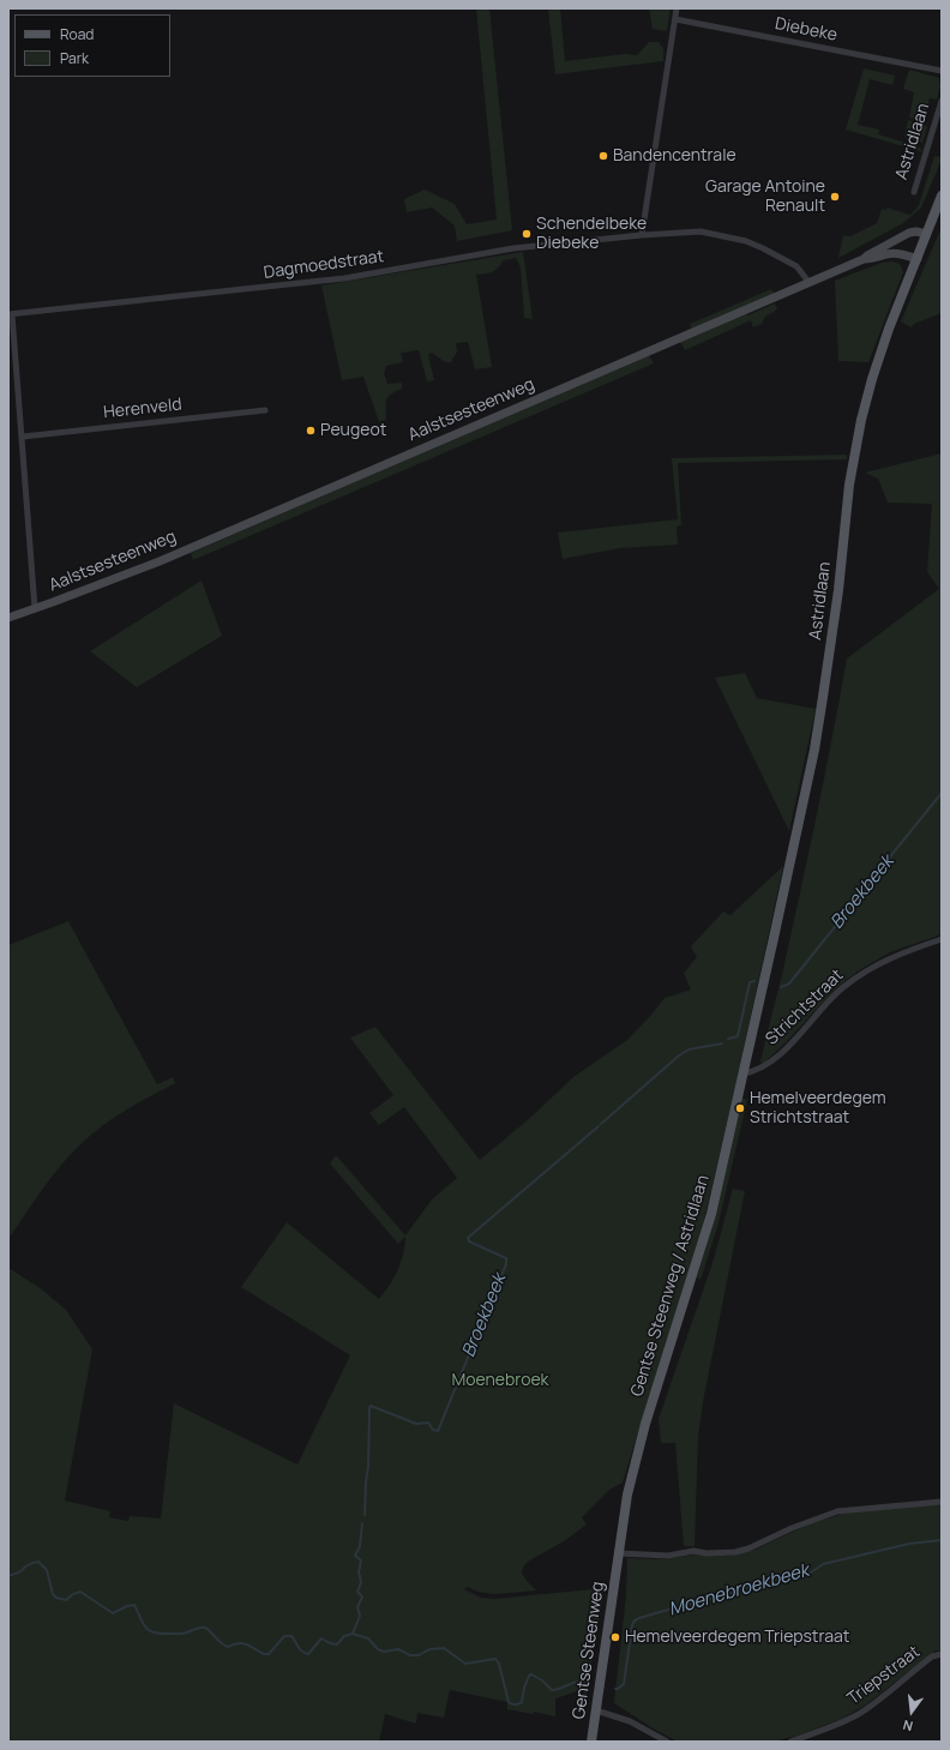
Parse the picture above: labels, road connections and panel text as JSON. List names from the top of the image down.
{
  "streets": {
    "main road": [
      "Astridlaan",
      "Aalstsesteenweg",
      "Gentse Steenweg / Astridlaan",
      "Gentse Steenweg"
    ],
    "street": [
      "Diebeke",
      "Dagmoedstraat",
      "Herenveld",
      "Strichtstraat",
      "Triepstraat"
    ]
  },
  "crossings": [
    ["Astridlaan", "Aalstsesteenweg"],
    ["Astridlaan", "Gentse Steenweg / Astridlaan"],
    ["Dagmoedstraat", "Aalstsesteenweg"],
    ["Strichtstraat", "Gentse Steenweg / Astridlaan"],
    ["Gentse Steenweg / Astridlaan", "Gentse Steenweg"]
  ],
  "water": ["Broekbeek", "Moenebroekbeek"],
  "parks": ["Moenebroek"],
  "places": [
    "Bandencentrale",
    "Garage Antoine Renault",
    "Schendelbeke Diebeke",
    "Peugeot",
    "Hemelveerdegem Strichtstraat",
    "Hemelveerdegem Triepstraat"
  ],
  "legend": ["Road", "Park"],
  "north": "bottom"
}
